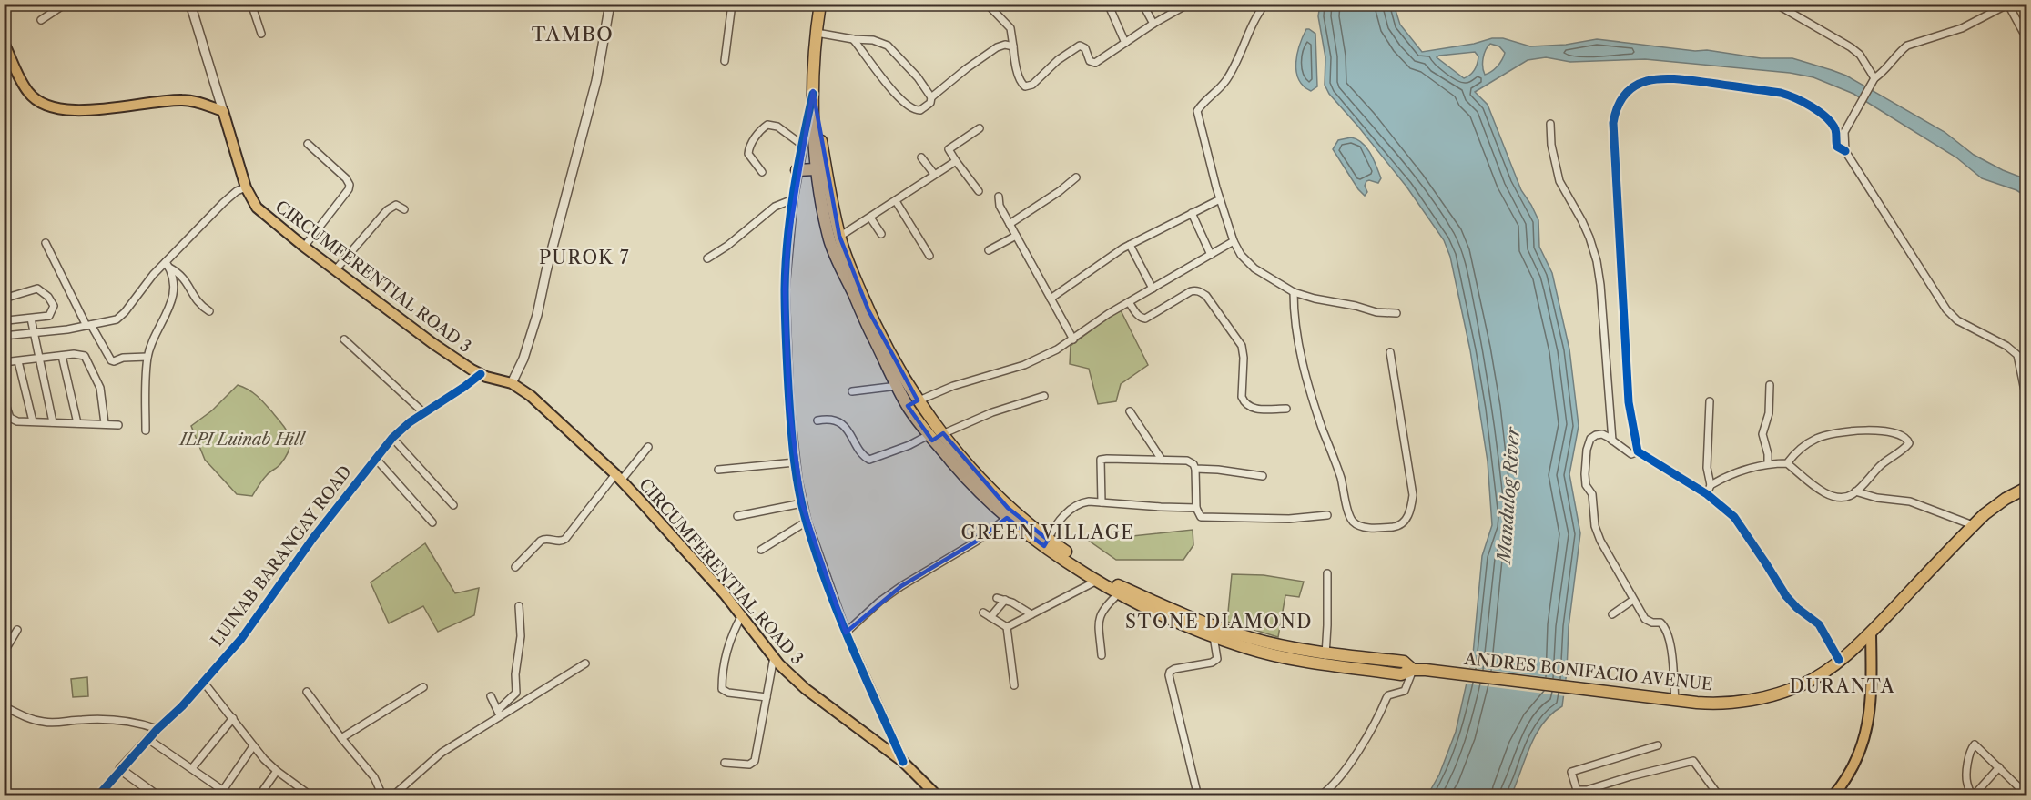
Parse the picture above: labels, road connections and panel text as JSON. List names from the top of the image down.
{
  "streets": {
    "highway": ["ANDRES BONIFACIO AVENUE"],
    "main road": ["CIRCUMFERENTIAL ROAD 3"],
    "street": ["LUINAB BARANGAY ROAD"]
  },
  "crossings": [
    ["CIRCUMFERENTIAL ROAD 3", "LUINAB BARANGAY ROAD"]
  ],
  "districts": [
    "TAMBO",
    "PUROK 7",
    "GREEN VILLAGE",
    "STONE DIAMOND",
    "DURANTA"
  ],
  "water": ["Mandulog River"],
  "parks": ["ILPI Luinab Hill"]
}
